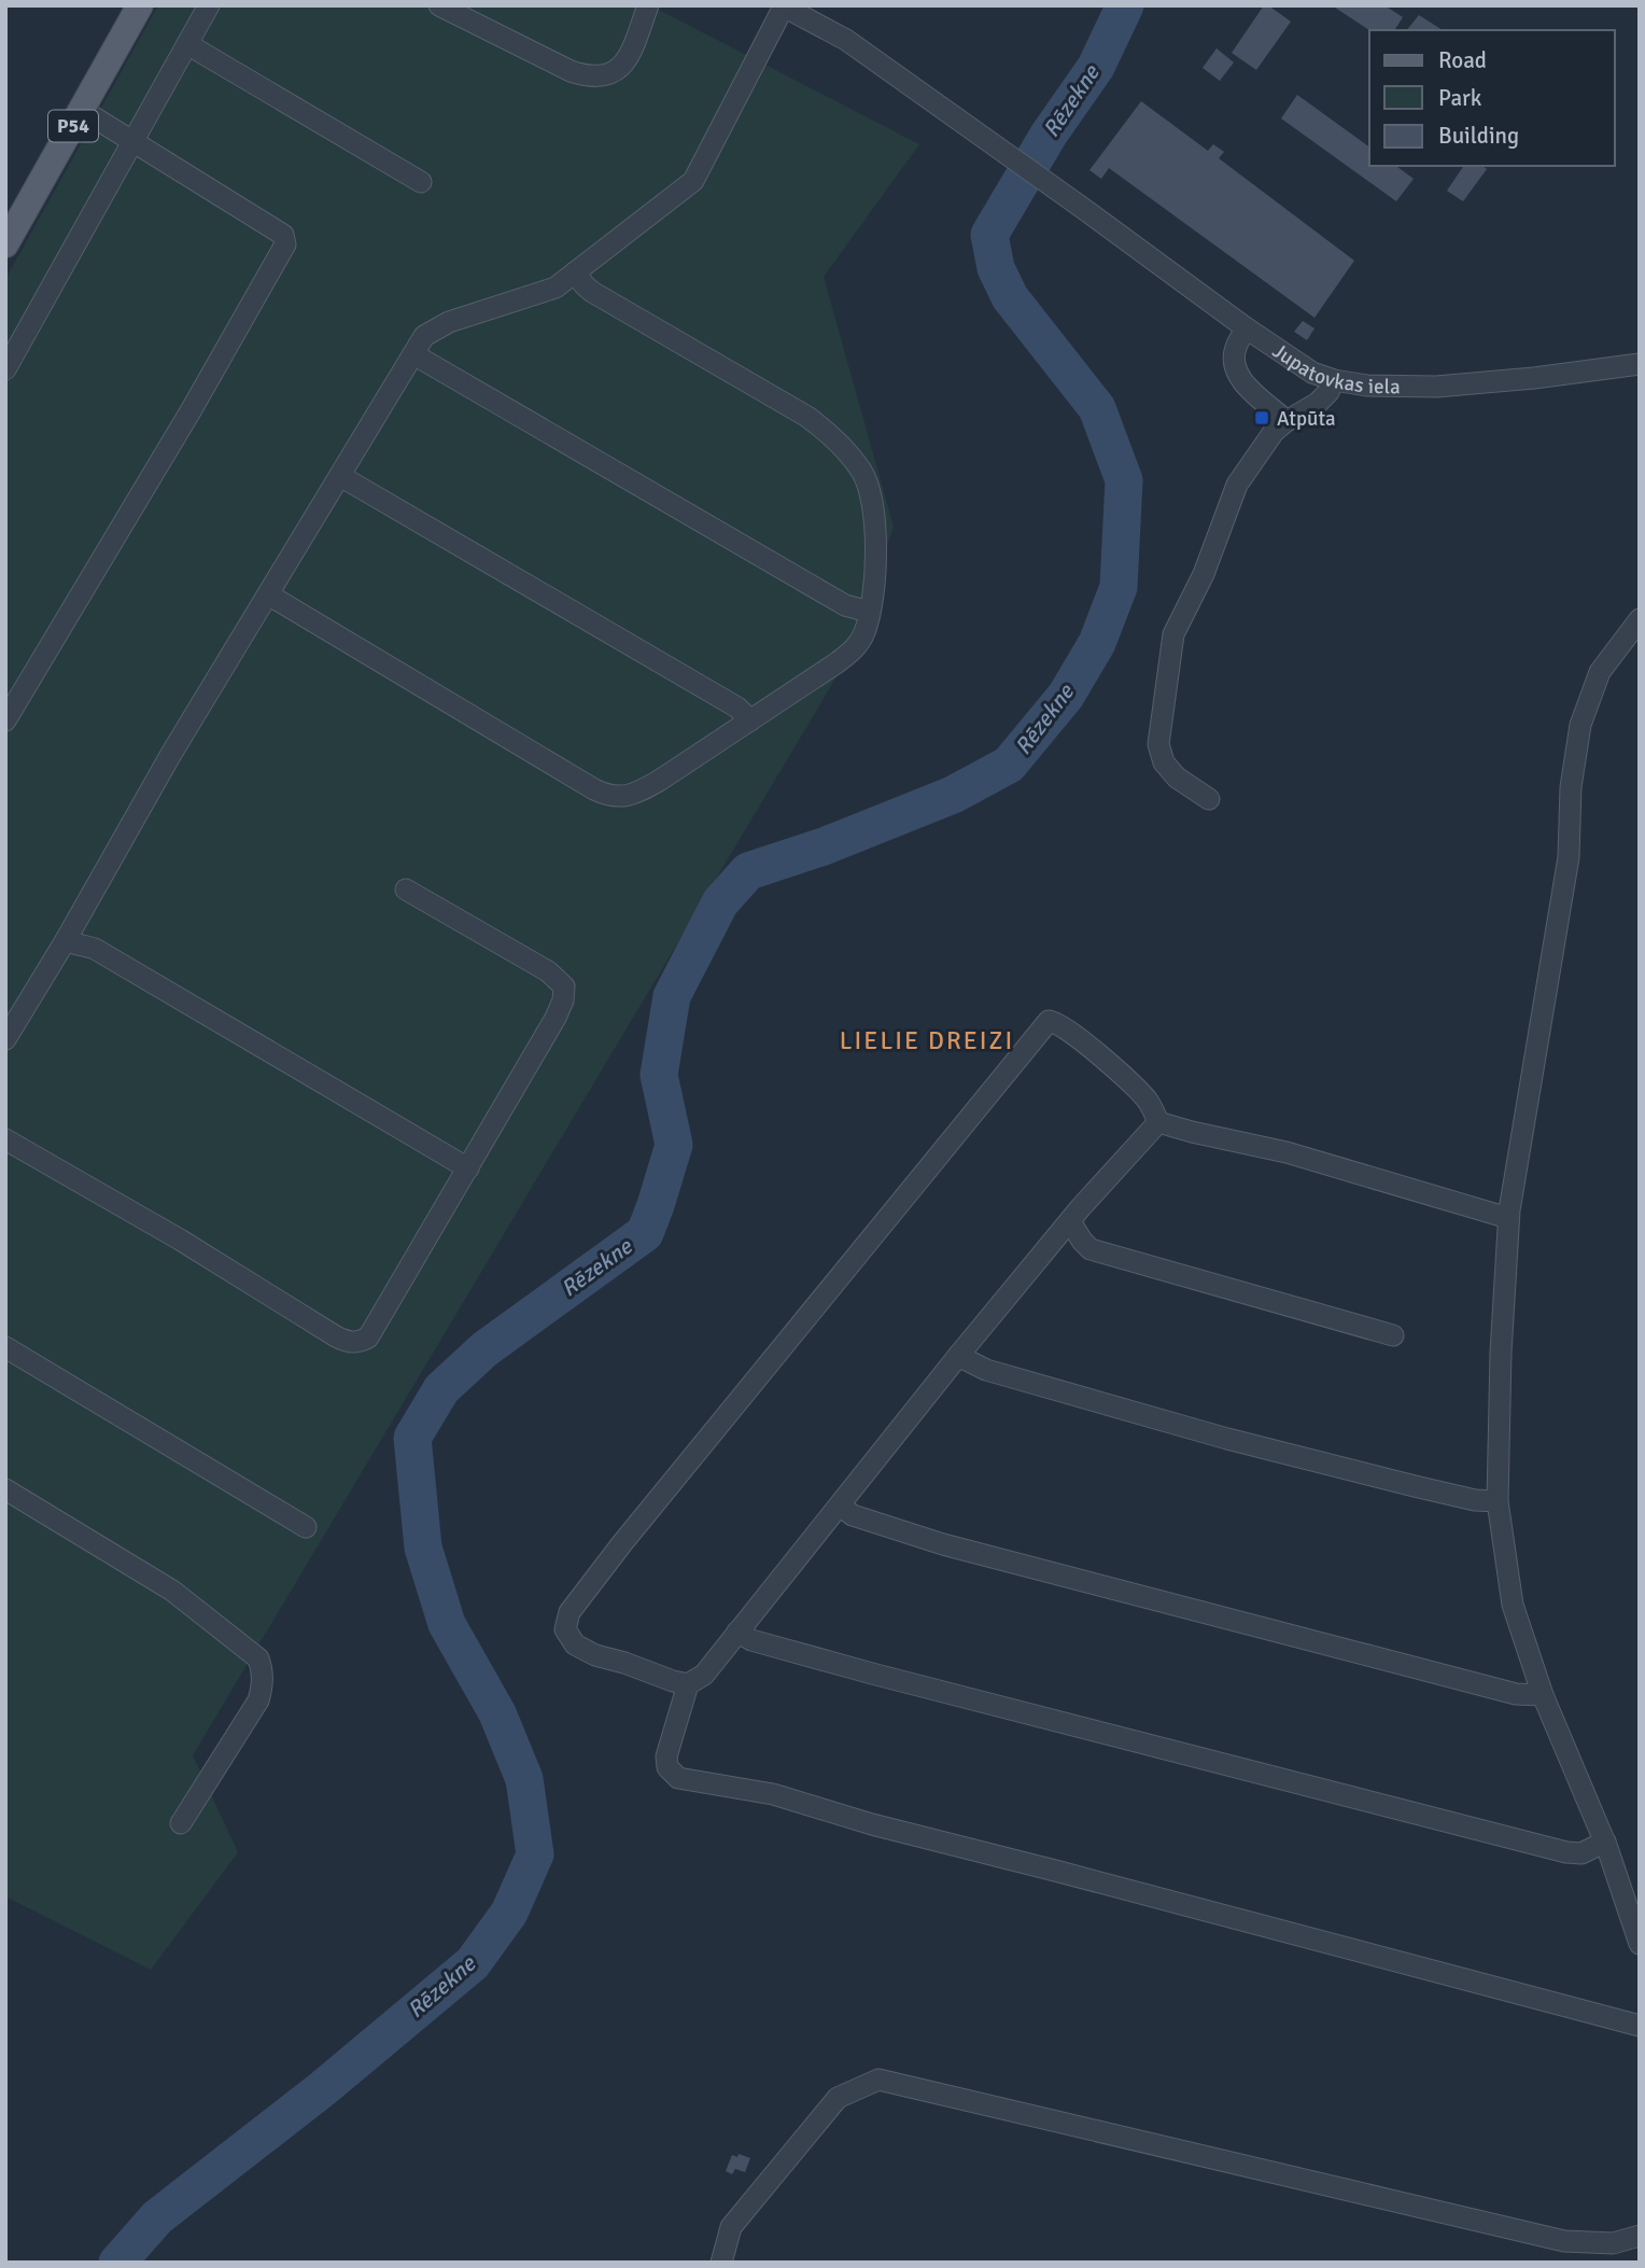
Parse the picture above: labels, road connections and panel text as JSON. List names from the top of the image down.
{
  "streets": {
    "main road": ["P54"],
    "street": ["Jupatovkas iela"]
  },
  "districts": ["LIELIE DREIZI"],
  "water": ["Rēzekne"],
  "places": {
    "transit": ["Atpūta"]
  },
  "legend": ["Road", "Park", "Building"]
}
